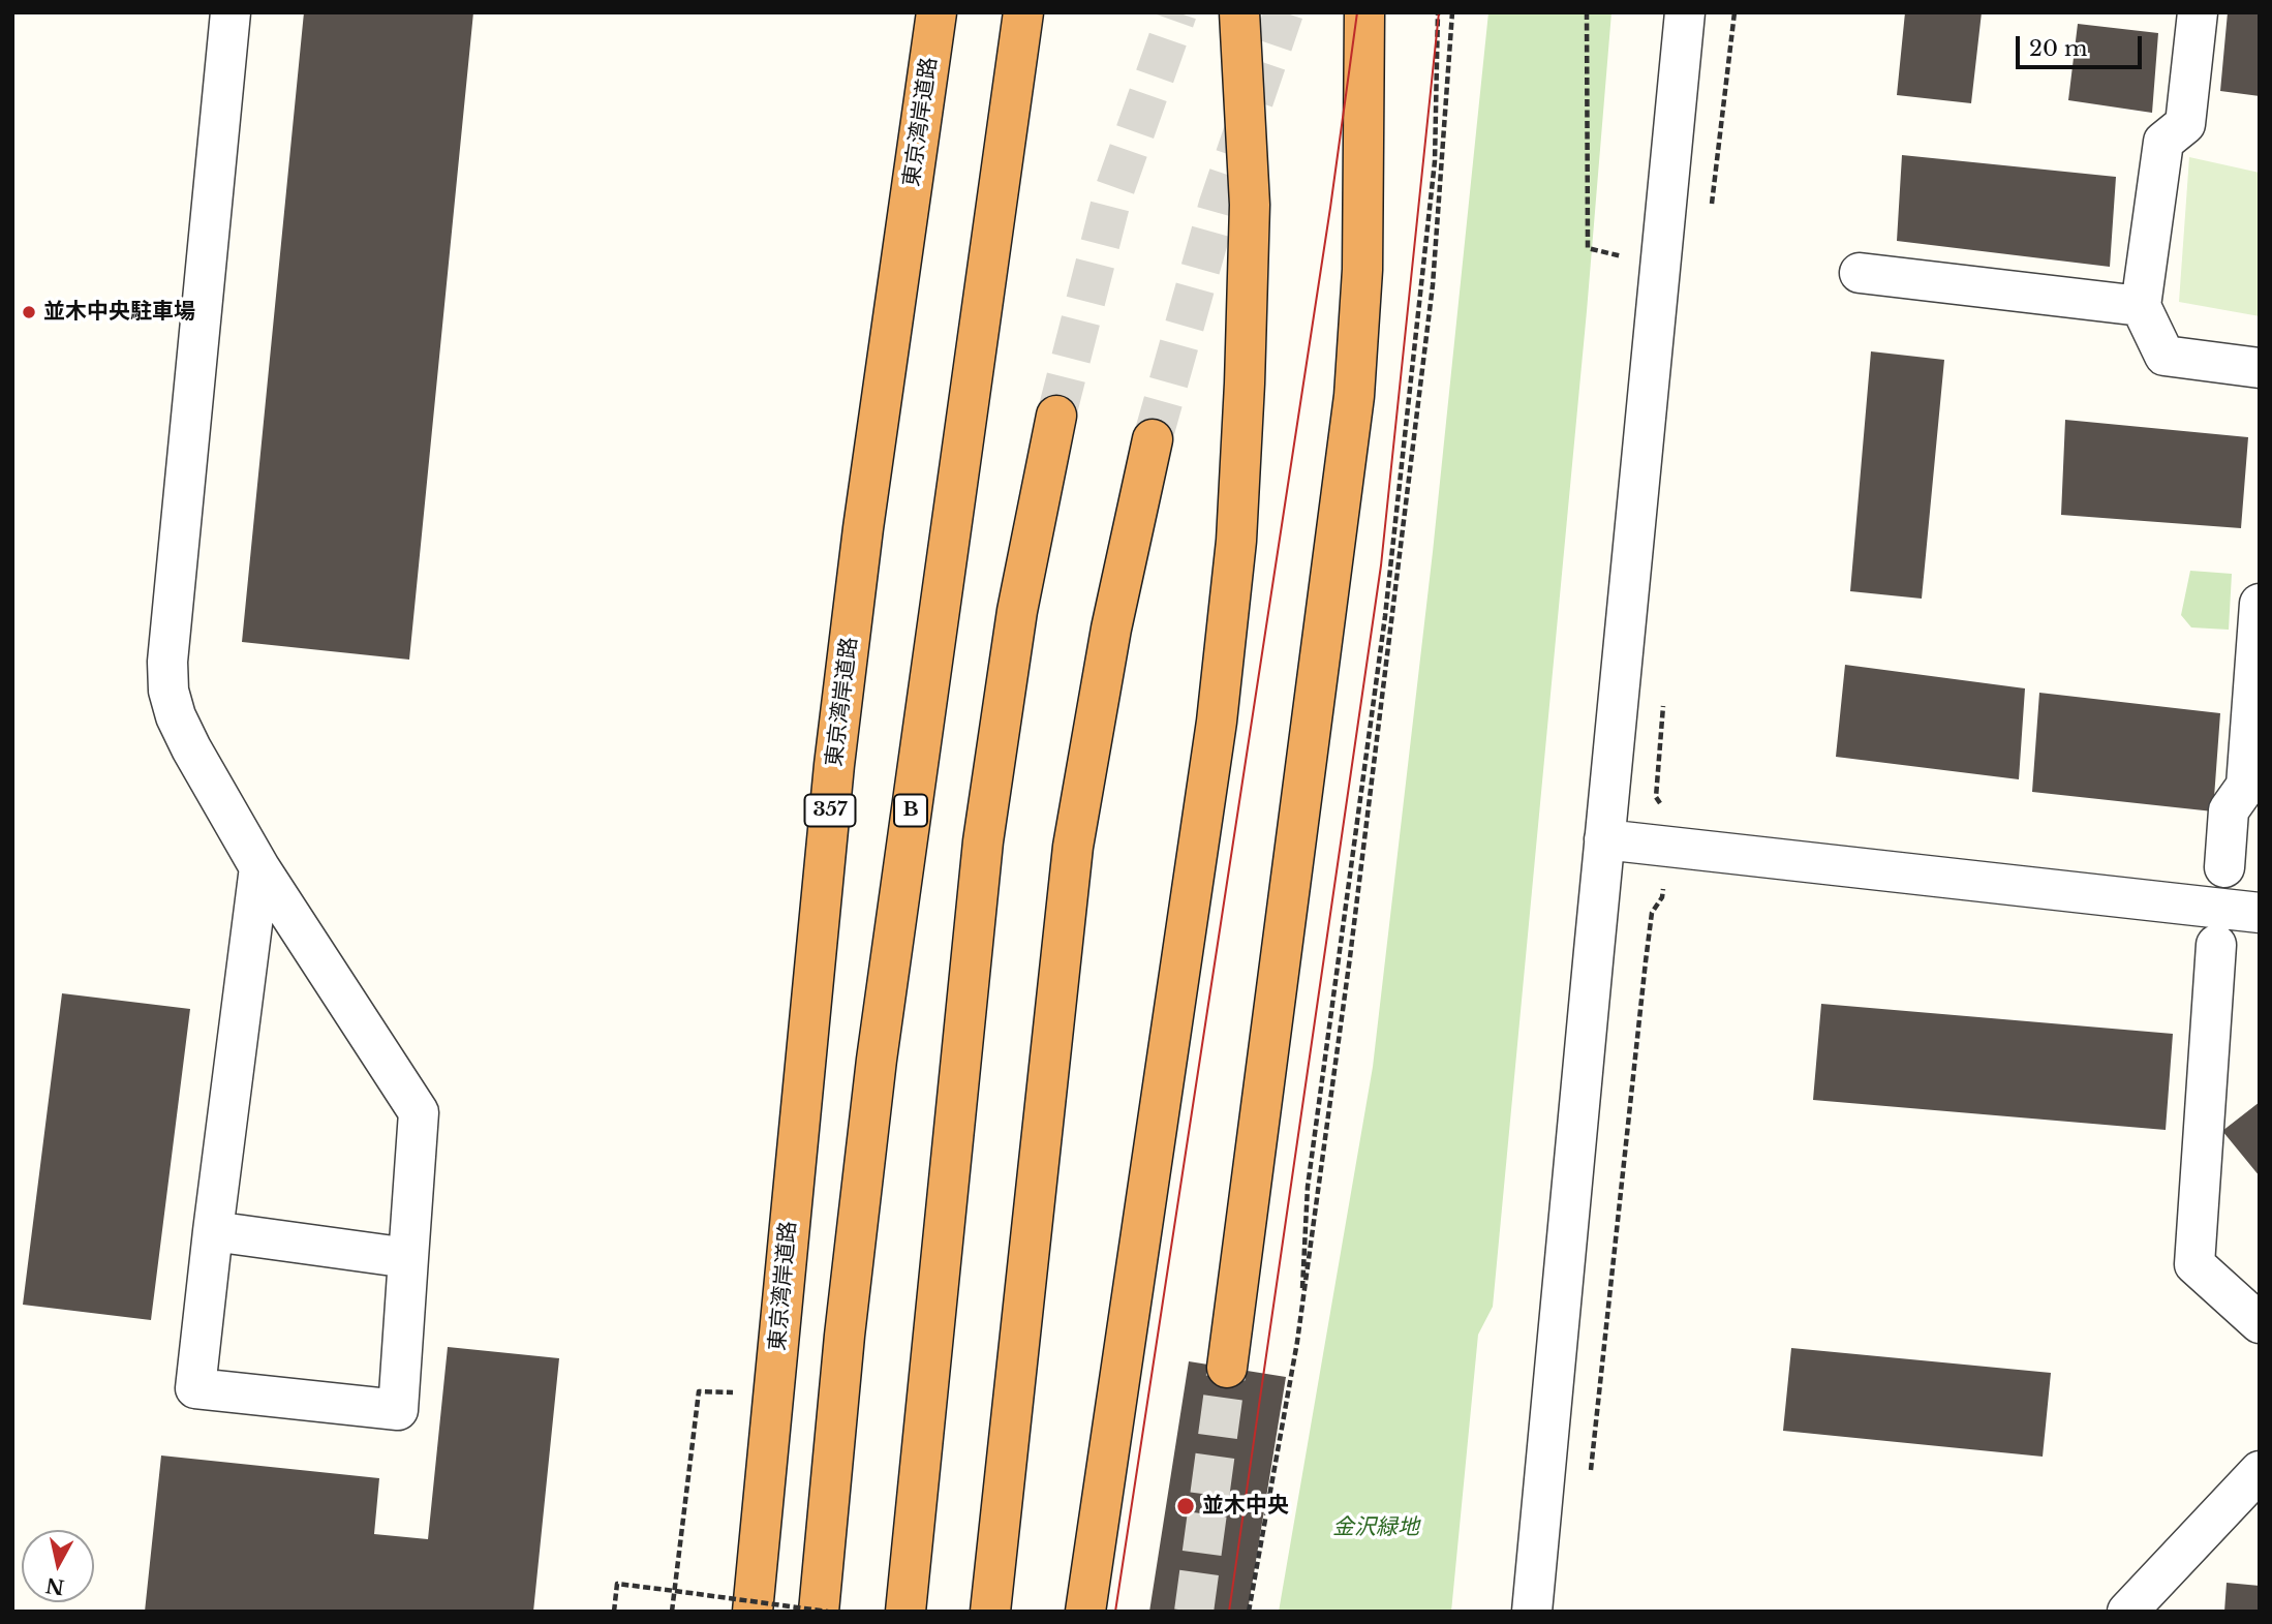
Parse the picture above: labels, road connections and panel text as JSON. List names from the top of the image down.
{
  "streets": {
    "highway": ["東京湾岸道路", "357", "B"]
  },
  "parks": ["金沢緑地"],
  "places": ["並木中央駐車場", "並木中央"],
  "scale_bar": "20 m",
  "north": "bottom"
}
